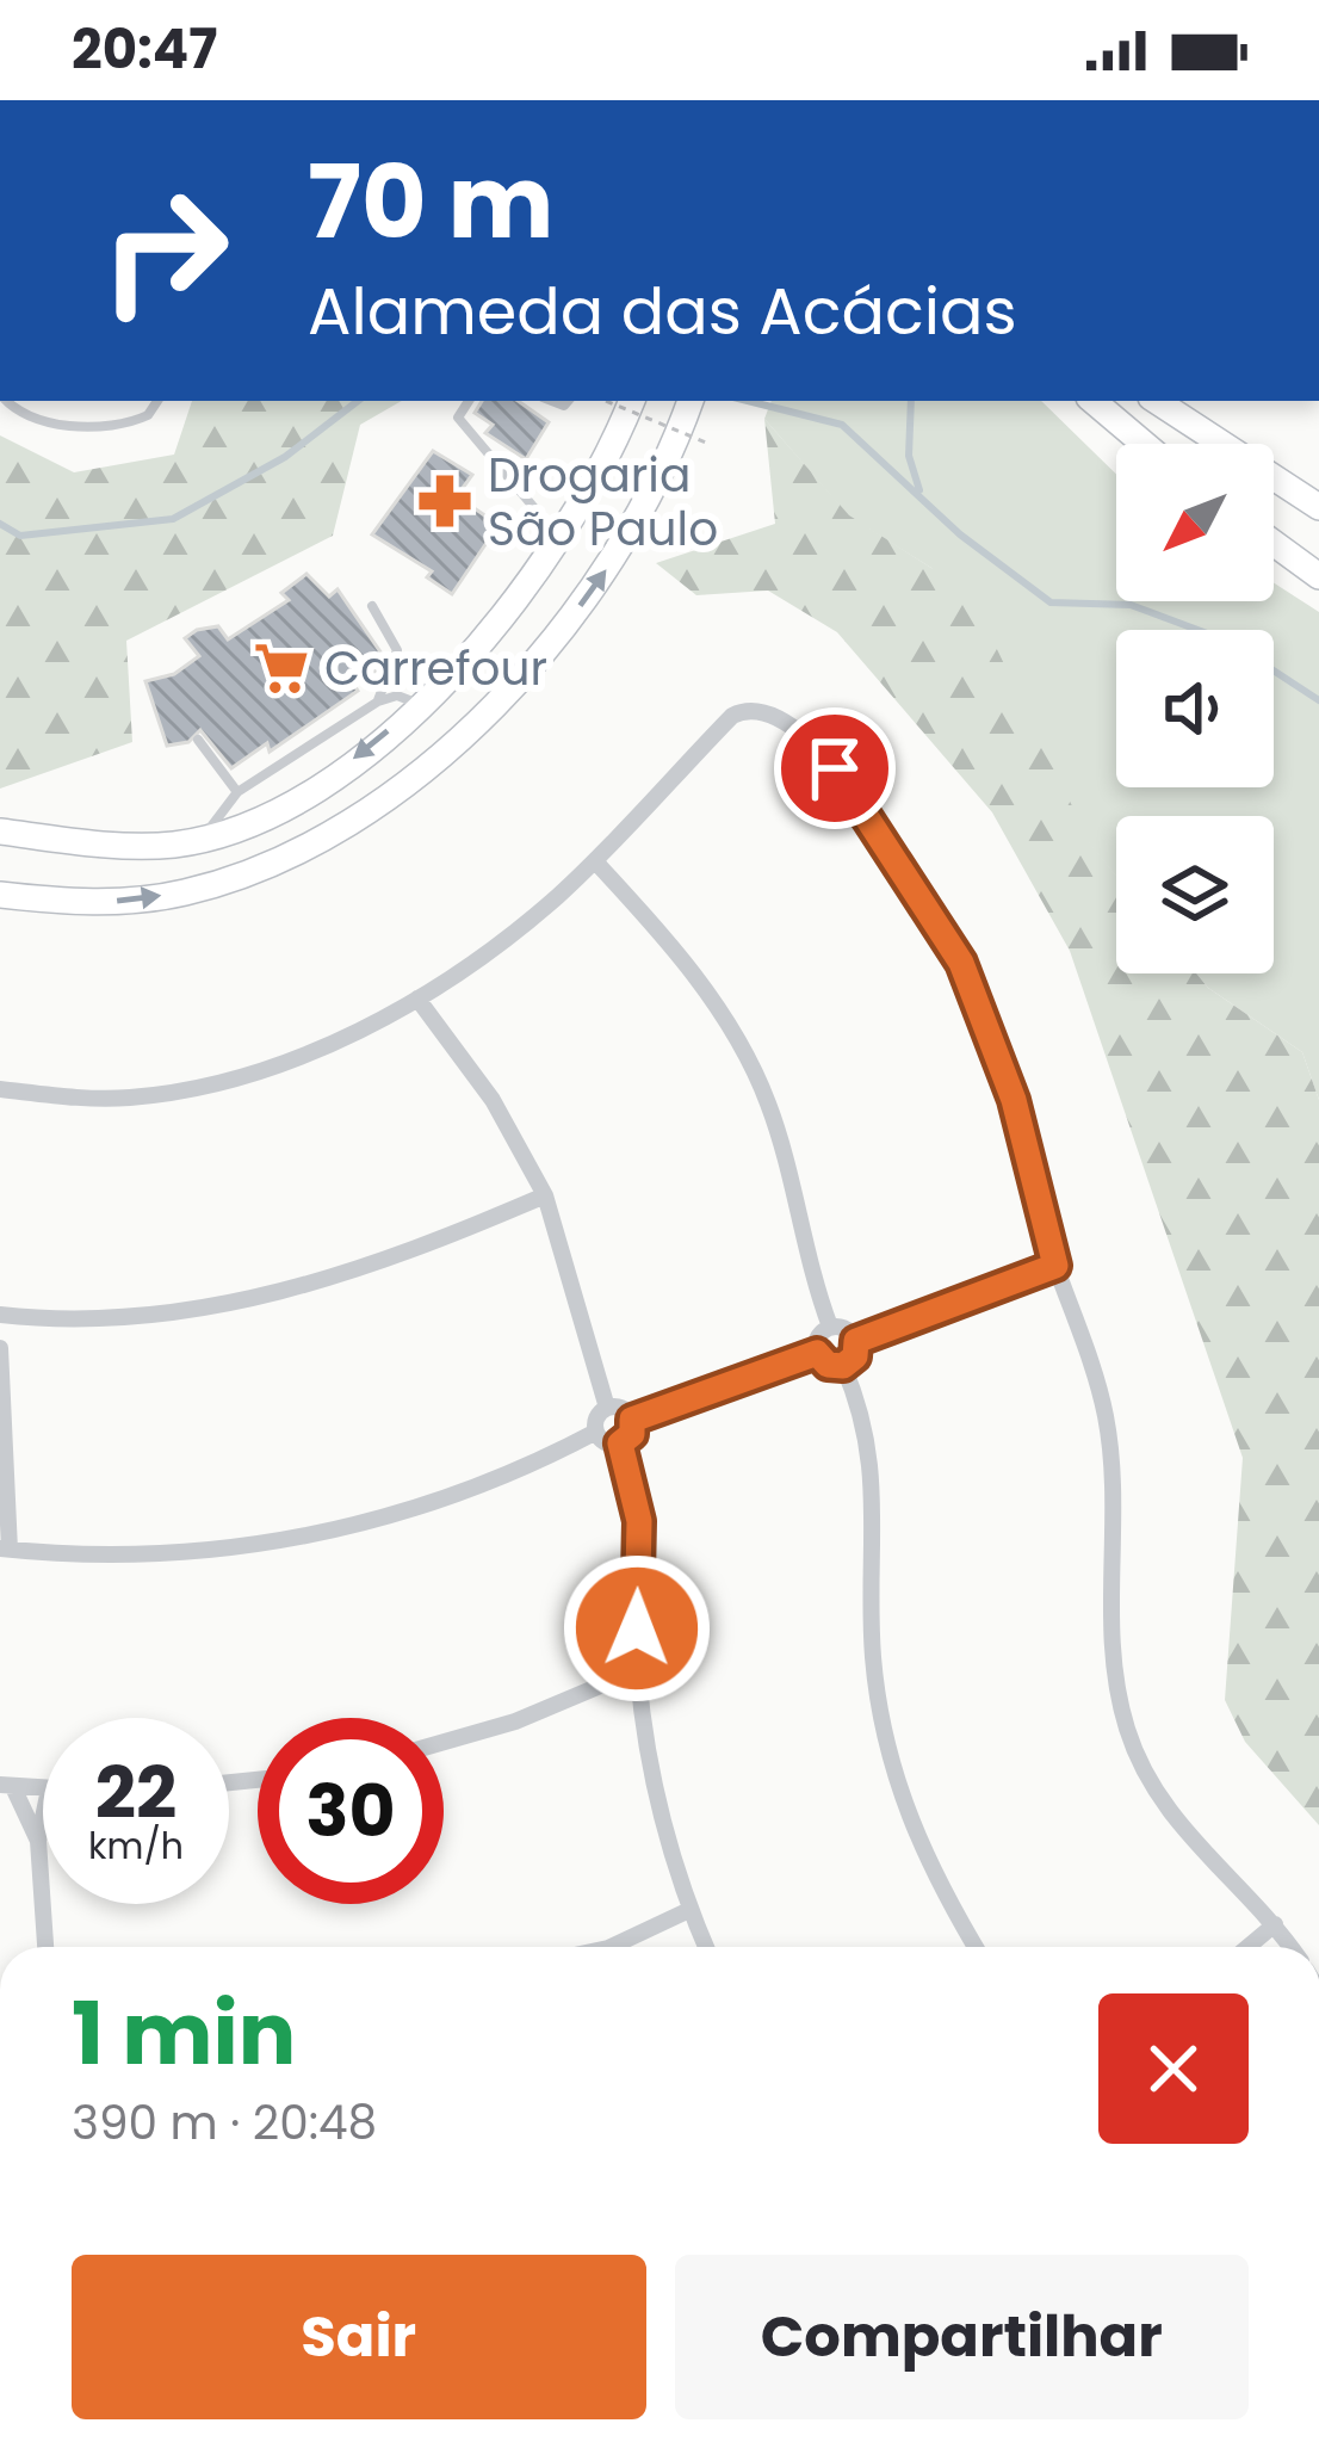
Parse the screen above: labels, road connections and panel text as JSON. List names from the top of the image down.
{
  "places": {
    "pharmacy": ["Drogaria São Paulo"],
    "supermarket": ["Carrefour"]
  },
  "north": "bottom left",
  "page": {
    "status": "20:47",
    "turn": ["70 m", "Alameda das Acácias"],
    "speed": "22 km/h",
    "limit": "30",
    "heading": ["1 min", "390 m · 20:48"],
    "buttons": ["Sair", "Compartilhar"]
  }
}
